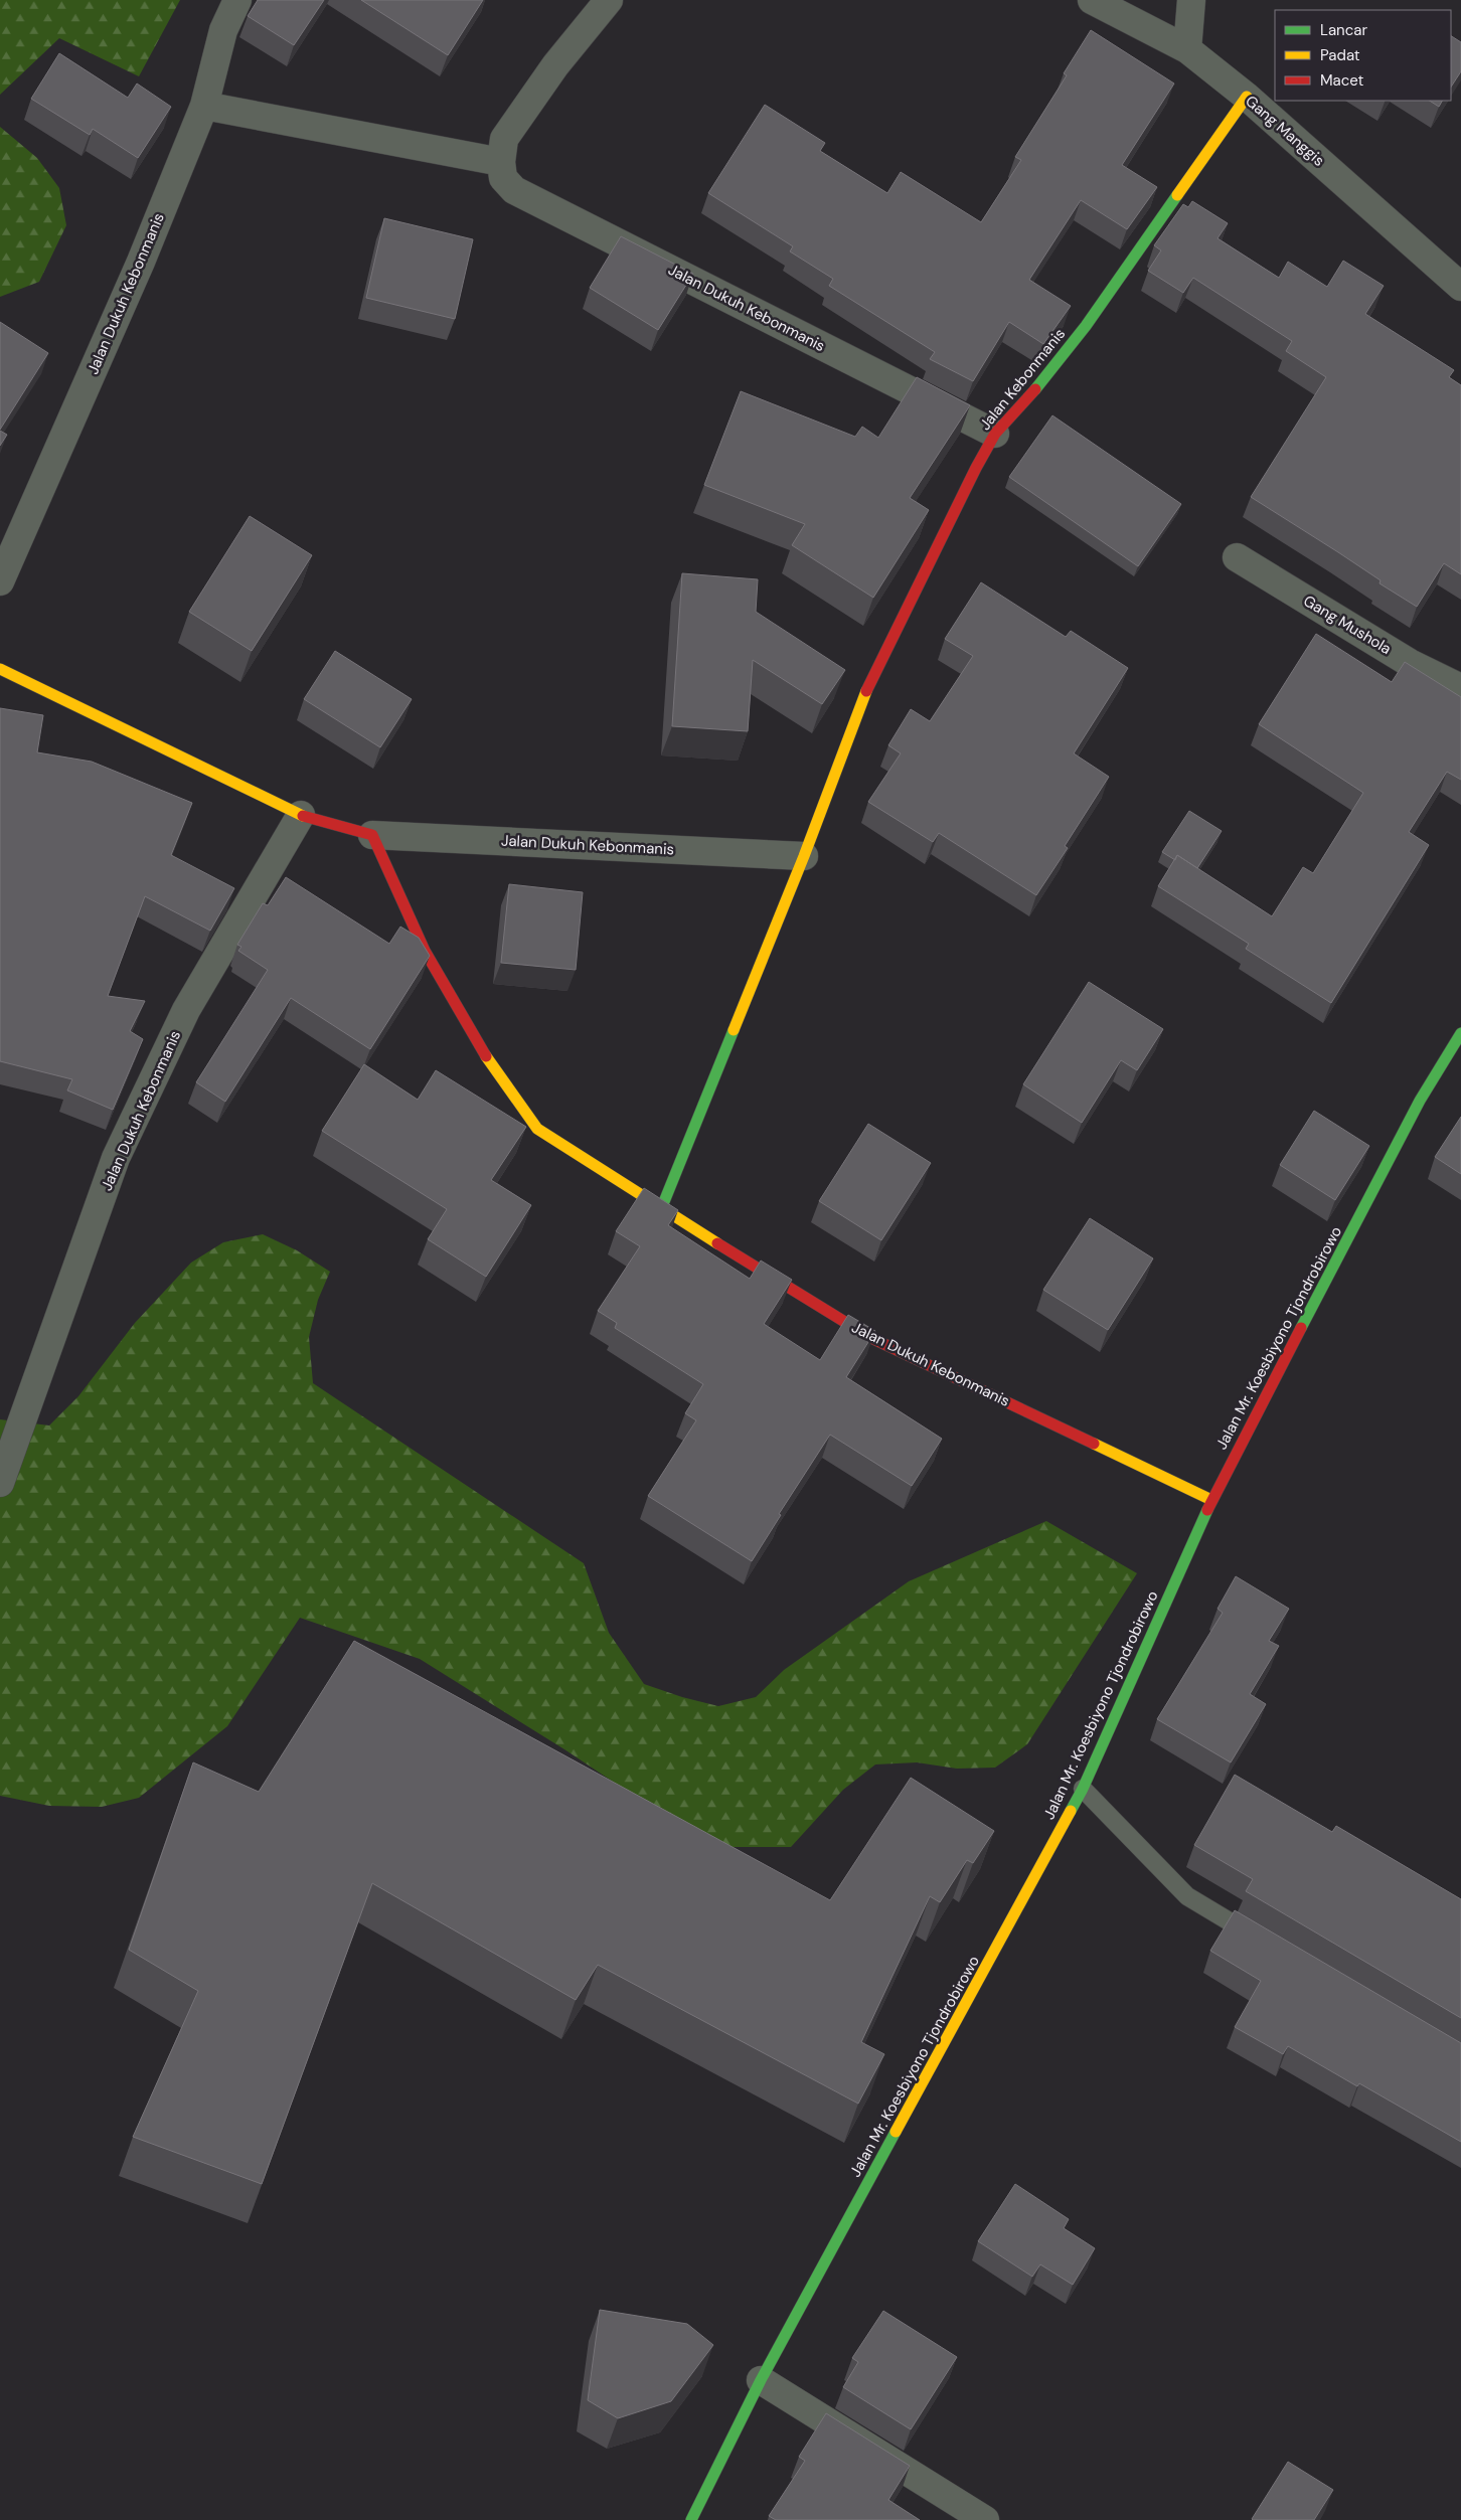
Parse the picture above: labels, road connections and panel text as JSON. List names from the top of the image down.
{
  "streets": {
    "street": [
      "Gang Manggis",
      "Jalan Dukuh Kebonmanis",
      "Jalan Kebonmanis",
      "Gang Mushola",
      "Jalan Mr. Koesbiyono Tjondrobirowo"
    ]
  },
  "crossings": [
    ["Gang Manggis", "Jalan Kebonmanis"],
    ["Jalan Dukuh Kebonmanis", "Jalan Kebonmanis"],
    ["Jalan Dukuh Kebonmanis", "Jalan Mr. Koesbiyono Tjondrobirowo"]
  ],
  "legend": ["Lancar", "Padat", "Macet"]
}
